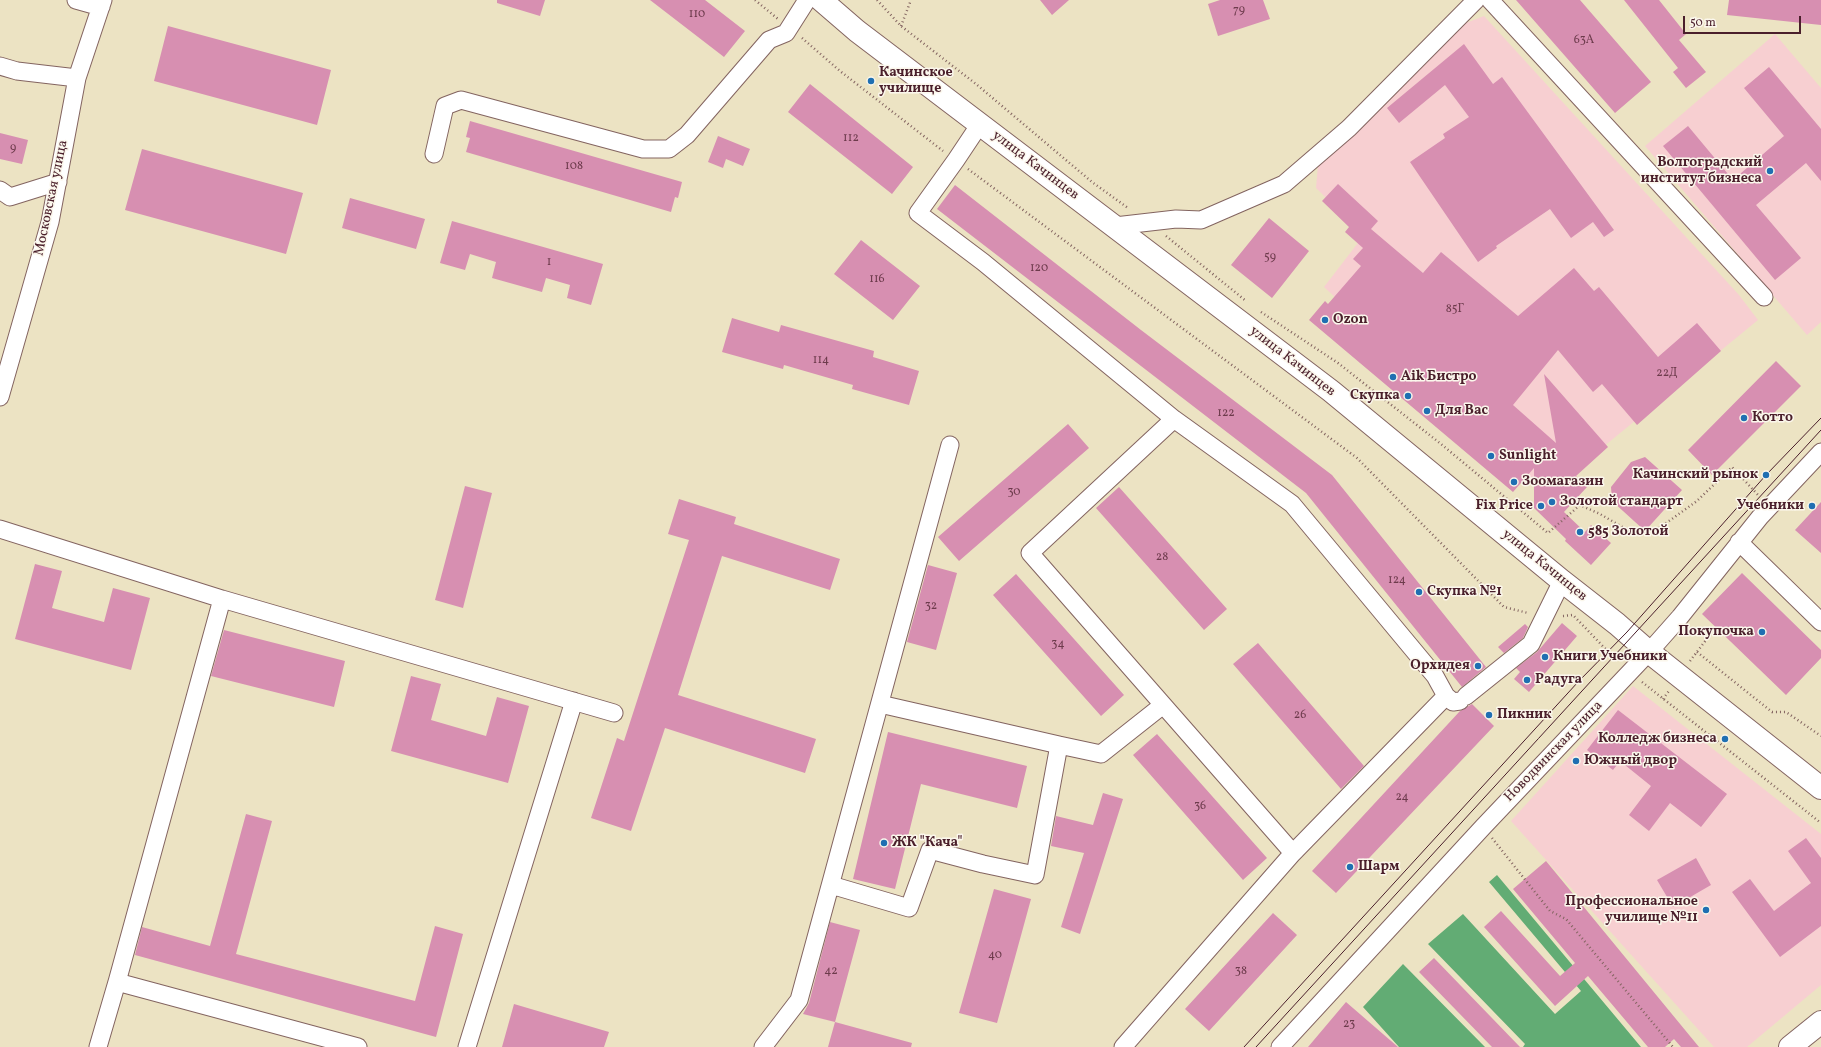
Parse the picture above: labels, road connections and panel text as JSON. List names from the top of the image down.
{
  "streets": {
    "main road": ["улица Качинцев"],
    "street": ["Московская улица", "Новодвинская улица"]
  },
  "crossings": [
    ["улица Качинцев", "Новодвинская улица"]
  ],
  "places": [
    "Качинское училище",
    "Волгоградский институт бизнеса",
    "Ozon",
    "Aik Бистро",
    "Скупка",
    "Для Вас",
    "Котто",
    "Sunlight",
    "Качинский рынок",
    "Зоомагазин",
    "Золотой стандарт",
    "Fix Price",
    "Учебники",
    "585 Золотой",
    "Скупка №1",
    "Покупочка",
    "Книги Учебники",
    "Орхидея",
    "Радуга",
    "Пикник",
    "Колледж бизнеса",
    "Южный двор",
    "ЖК \"Кача\"",
    "Шарм",
    "Профессиональное училище №11"
  ],
  "house_numbers": [
    "79",
    "110",
    "63А",
    "112",
    "9",
    "108",
    "59",
    "1",
    "120",
    "116",
    "85Г",
    "114",
    "22Д",
    "122",
    "30",
    "28",
    "124",
    "32",
    "34",
    "26",
    "24",
    "36",
    "40",
    "42",
    "38",
    "23"
  ],
  "scale_bar": "50 m"
}
